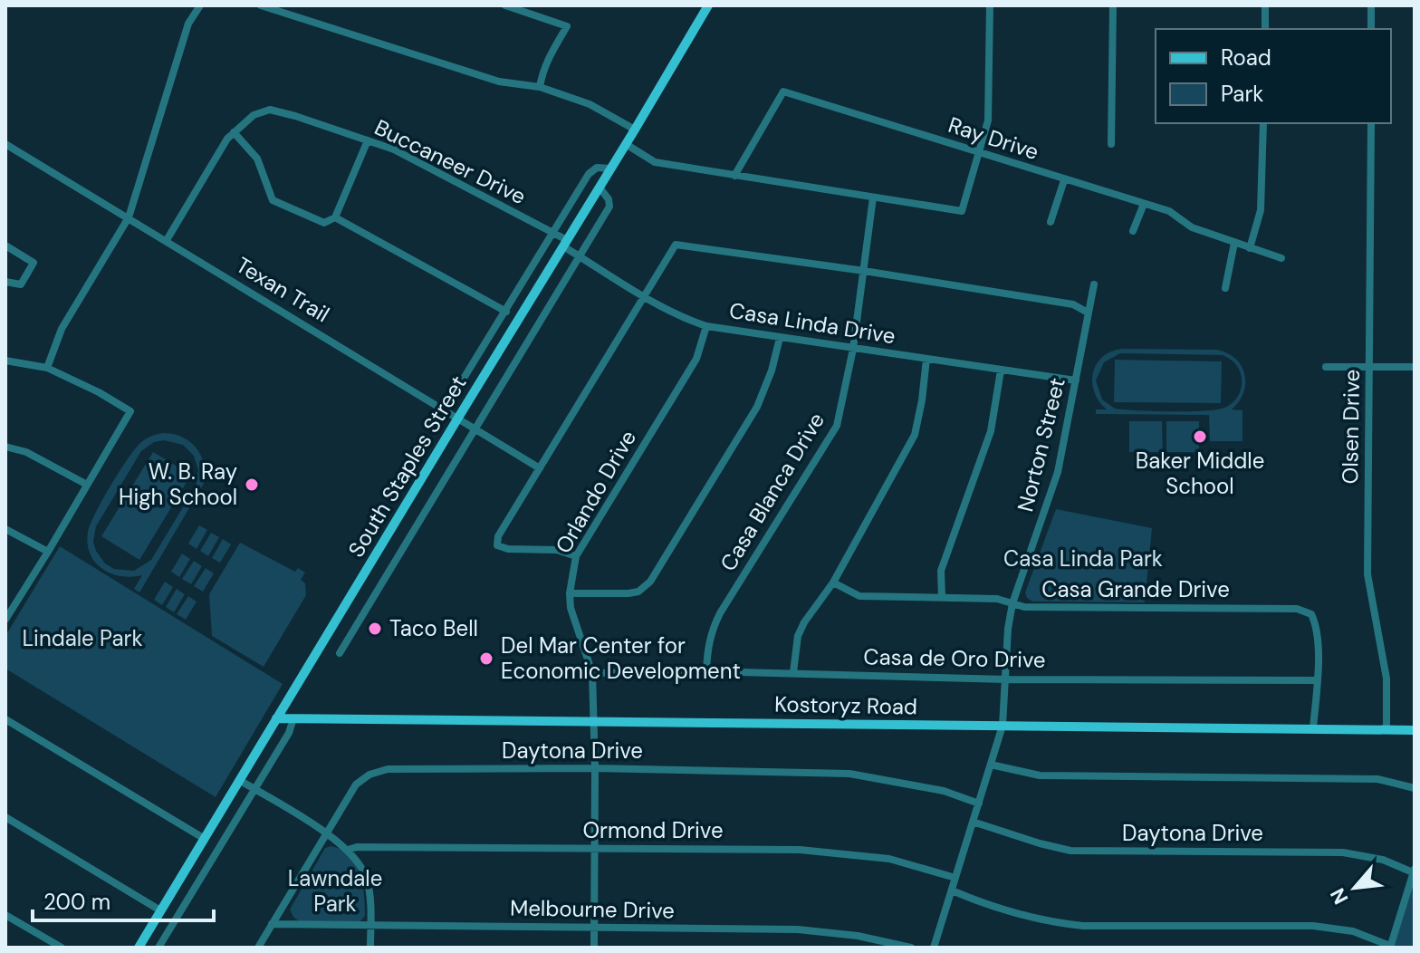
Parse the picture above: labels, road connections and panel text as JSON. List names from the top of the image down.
{
  "streets": {
    "main road": ["South Staples Street", "Kostoryz Road"],
    "street": [
      "Ray Drive",
      "Buccaneer Drive",
      "Texan Trail",
      "Casa Linda Drive",
      "Olsen Drive",
      "Norton Street",
      "Orlando Drive",
      "Casa Blanca Drive",
      "Casa Grande Drive",
      "Casa de Oro Drive",
      "Daytona Drive",
      "Ormond Drive",
      "Melbourne Drive"
    ]
  },
  "crossings": [
    ["Buccaneer Drive", "Texan Trail"],
    ["Buccaneer Drive", "Casa Linda Drive"],
    ["Buccaneer Drive", "South Staples Street"],
    ["Texan Trail", "South Staples Street"],
    ["Casa Linda Drive", "Norton Street"],
    ["Casa Linda Drive", "South Staples Street"],
    ["Casa Linda Drive", "Orlando Drive"],
    ["Casa Linda Drive", "Casa Blanca Drive"],
    ["Olsen Drive", "Kostoryz Road"],
    ["Norton Street", "Casa Grande Drive"],
    ["Norton Street", "Casa de Oro Drive"],
    ["Norton Street", "Kostoryz Road"],
    ["Norton Street", "Daytona Drive"],
    ["Norton Street", "Ormond Drive"],
    ["South Staples Street", "Kostoryz Road"],
    ["Orlando Drive", "Casa de Oro Drive"],
    ["Orlando Drive", "Kostoryz Road"],
    ["Orlando Drive", "Daytona Drive"],
    ["Orlando Drive", "Ormond Drive"],
    ["Orlando Drive", "Melbourne Drive"],
    ["Casa Blanca Drive", "Casa de Oro Drive"],
    ["Casa Grande Drive", "Casa de Oro Drive"],
    ["Daytona Drive", "Melbourne Drive"]
  ],
  "parks": ["Casa Linda Park", "Lindale Park", "Lawndale Park"],
  "places": [
    "Baker Middle School",
    "W. B. Ray High School",
    "Taco Bell",
    "Del Mar Center for Economic Development"
  ],
  "legend": ["Road", "Park"],
  "scale_bar": "200 m",
  "north": "bottom left"
}
